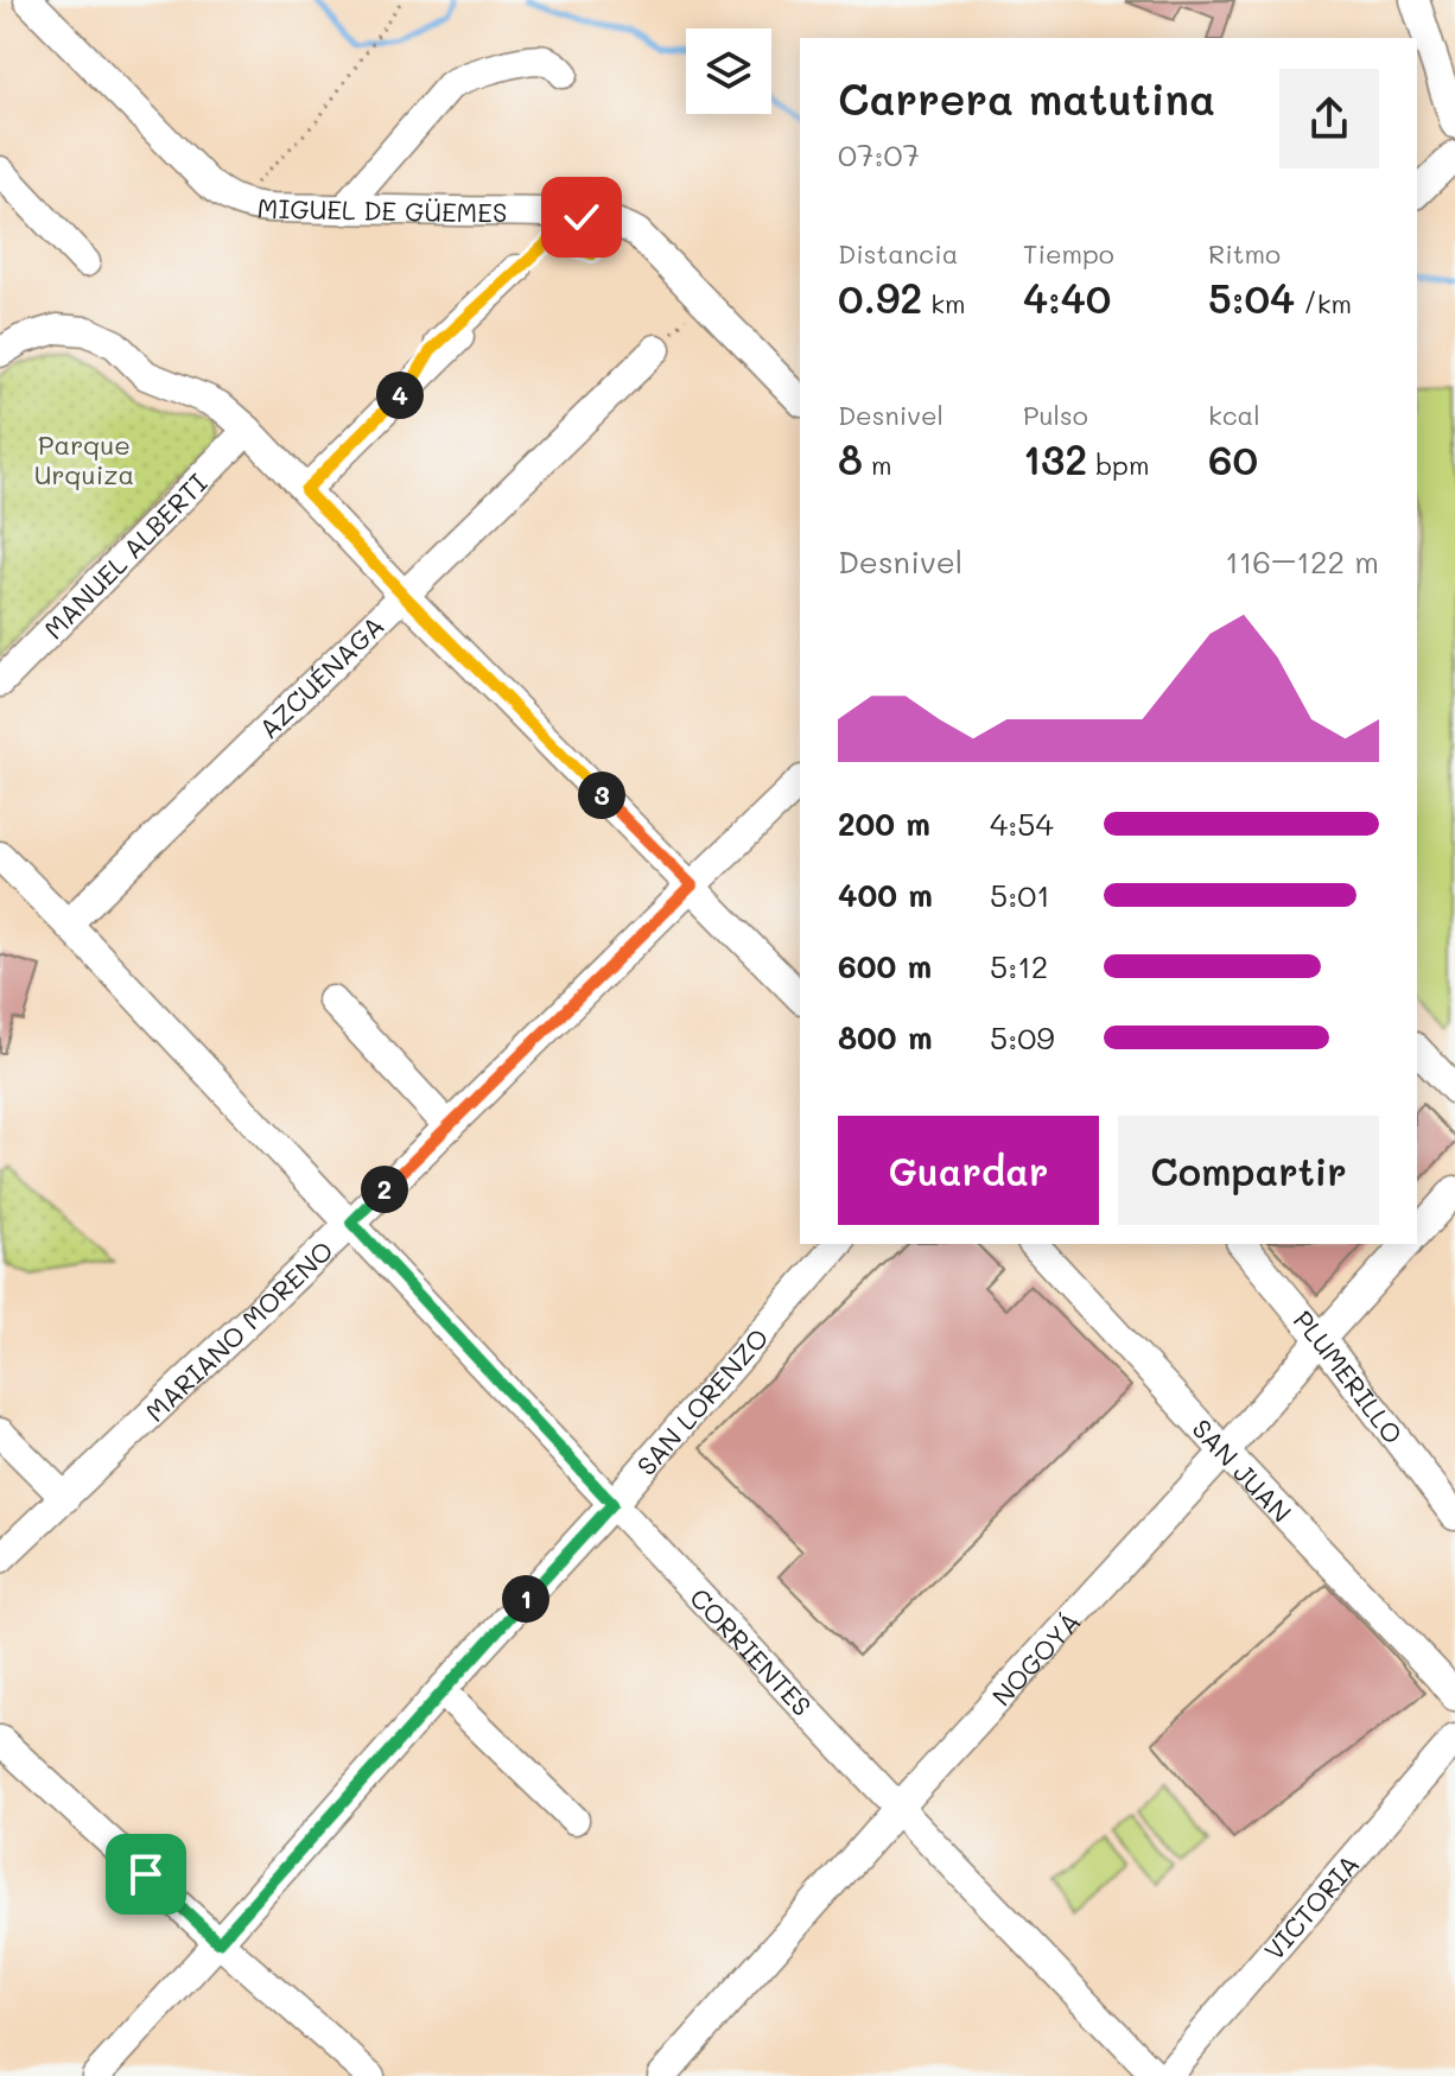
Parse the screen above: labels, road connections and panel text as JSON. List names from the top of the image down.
{
  "streets": {
    "street": [
      "MIGUEL DE GÜEMES",
      "MANUEL ALBERTI",
      "AZCUÉNAGA",
      "MARIANO MORENO",
      "PLUMERILLO",
      "SAN LORENZO",
      "SAN JUAN",
      "CORRIENTES",
      "NOGOYÁ",
      "VICTORIA"
    ]
  },
  "crossings": [
    ["AZCUÉNAGA", "CORRIENTES"],
    ["MARIANO MORENO", "CORRIENTES"],
    ["PLUMERILLO", "NOGOYÁ"],
    ["SAN LORENZO", "CORRIENTES"],
    ["SAN JUAN", "NOGOYÁ"],
    ["CORRIENTES", "NOGOYÁ"]
  ],
  "parks": ["Parque Urquiza"],
  "page": {
    "heading": ["Carrera matutina", "07:07"],
    "stats": [
      ["Distancia", "0.92 km"],
      ["Tiempo", "4:40"],
      ["Ritmo", "5:04 /km"],
      ["Desnivel", "8 m"],
      ["Pulso", "132 bpm"],
      ["kcal", "60"]
    ],
    "pins": [
      "4",
      "3",
      "2",
      "1"
    ],
    "chart": ["Desnivel", "116–122 m"],
    "list": [
      {
        "name": "200 m",
        "note": "4:54"
      },
      {
        "name": "400 m",
        "note": "5:01"
      },
      {
        "name": "600 m",
        "note": "5:12"
      },
      {
        "name": "800 m",
        "note": "5:09"
      }
    ],
    "buttons": ["Guardar", "Compartir"]
  }
}
